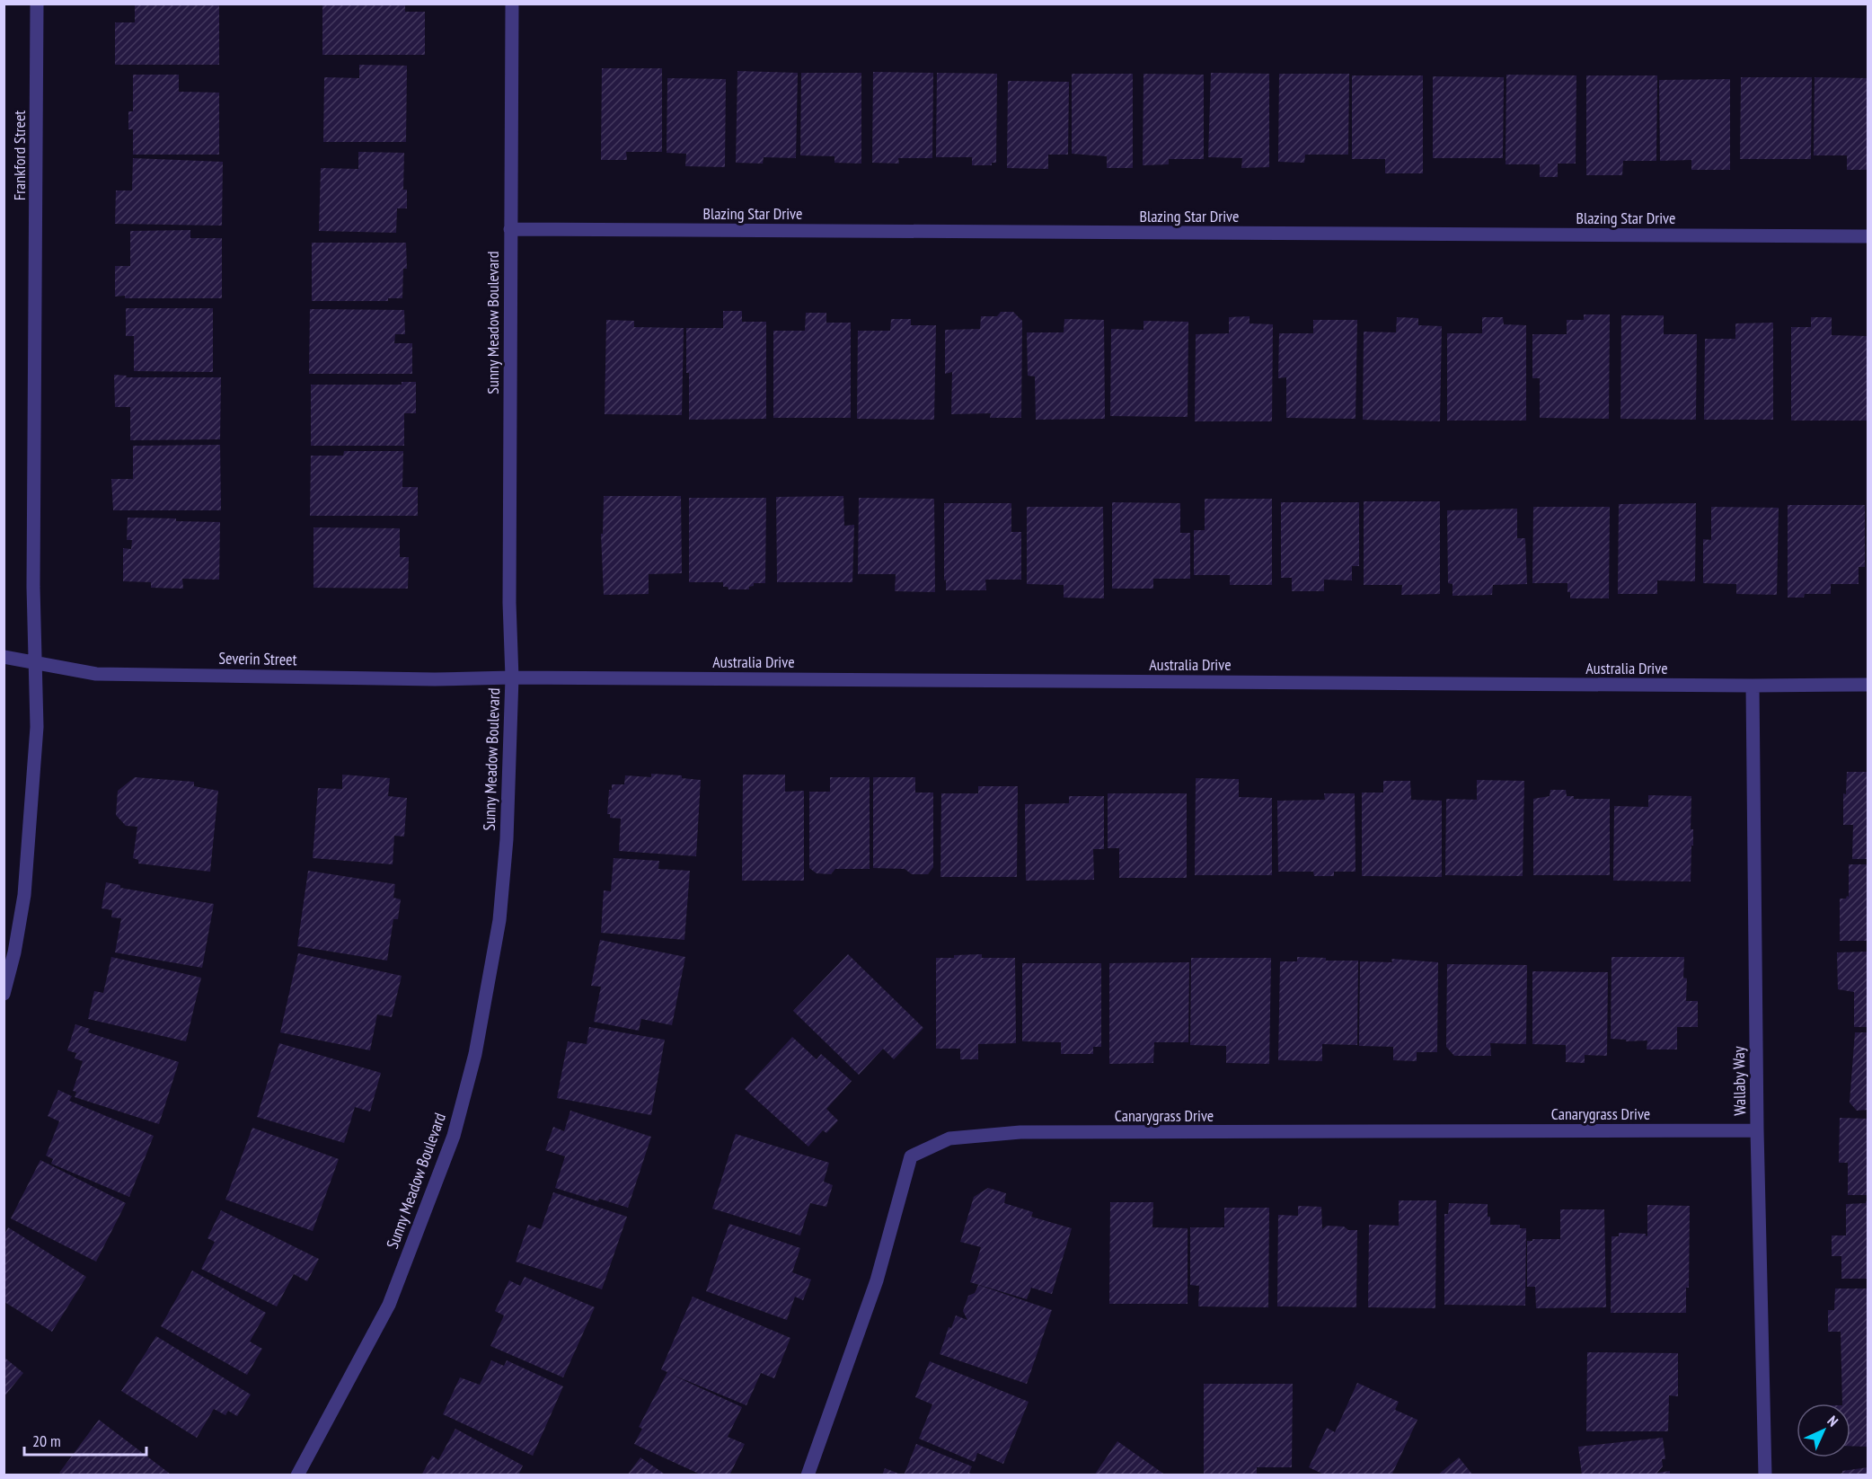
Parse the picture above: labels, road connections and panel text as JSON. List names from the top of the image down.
{
  "streets": {
    "street": [
      "Frankford Street",
      "Blazing Star Drive",
      "Sunny Meadow Boulevard",
      "Severin Street",
      "Australia Drive",
      "Wallaby Way",
      "Canarygrass Drive"
    ]
  },
  "crossings": [
    ["Frankford Street", "Severin Street"],
    ["Blazing Star Drive", "Sunny Meadow Boulevard"],
    ["Sunny Meadow Boulevard", "Severin Street"],
    ["Sunny Meadow Boulevard", "Australia Drive"],
    ["Severin Street", "Australia Drive"],
    ["Australia Drive", "Wallaby Way"],
    ["Wallaby Way", "Canarygrass Drive"]
  ],
  "scale_bar": "20 m",
  "north": "top right"
}
